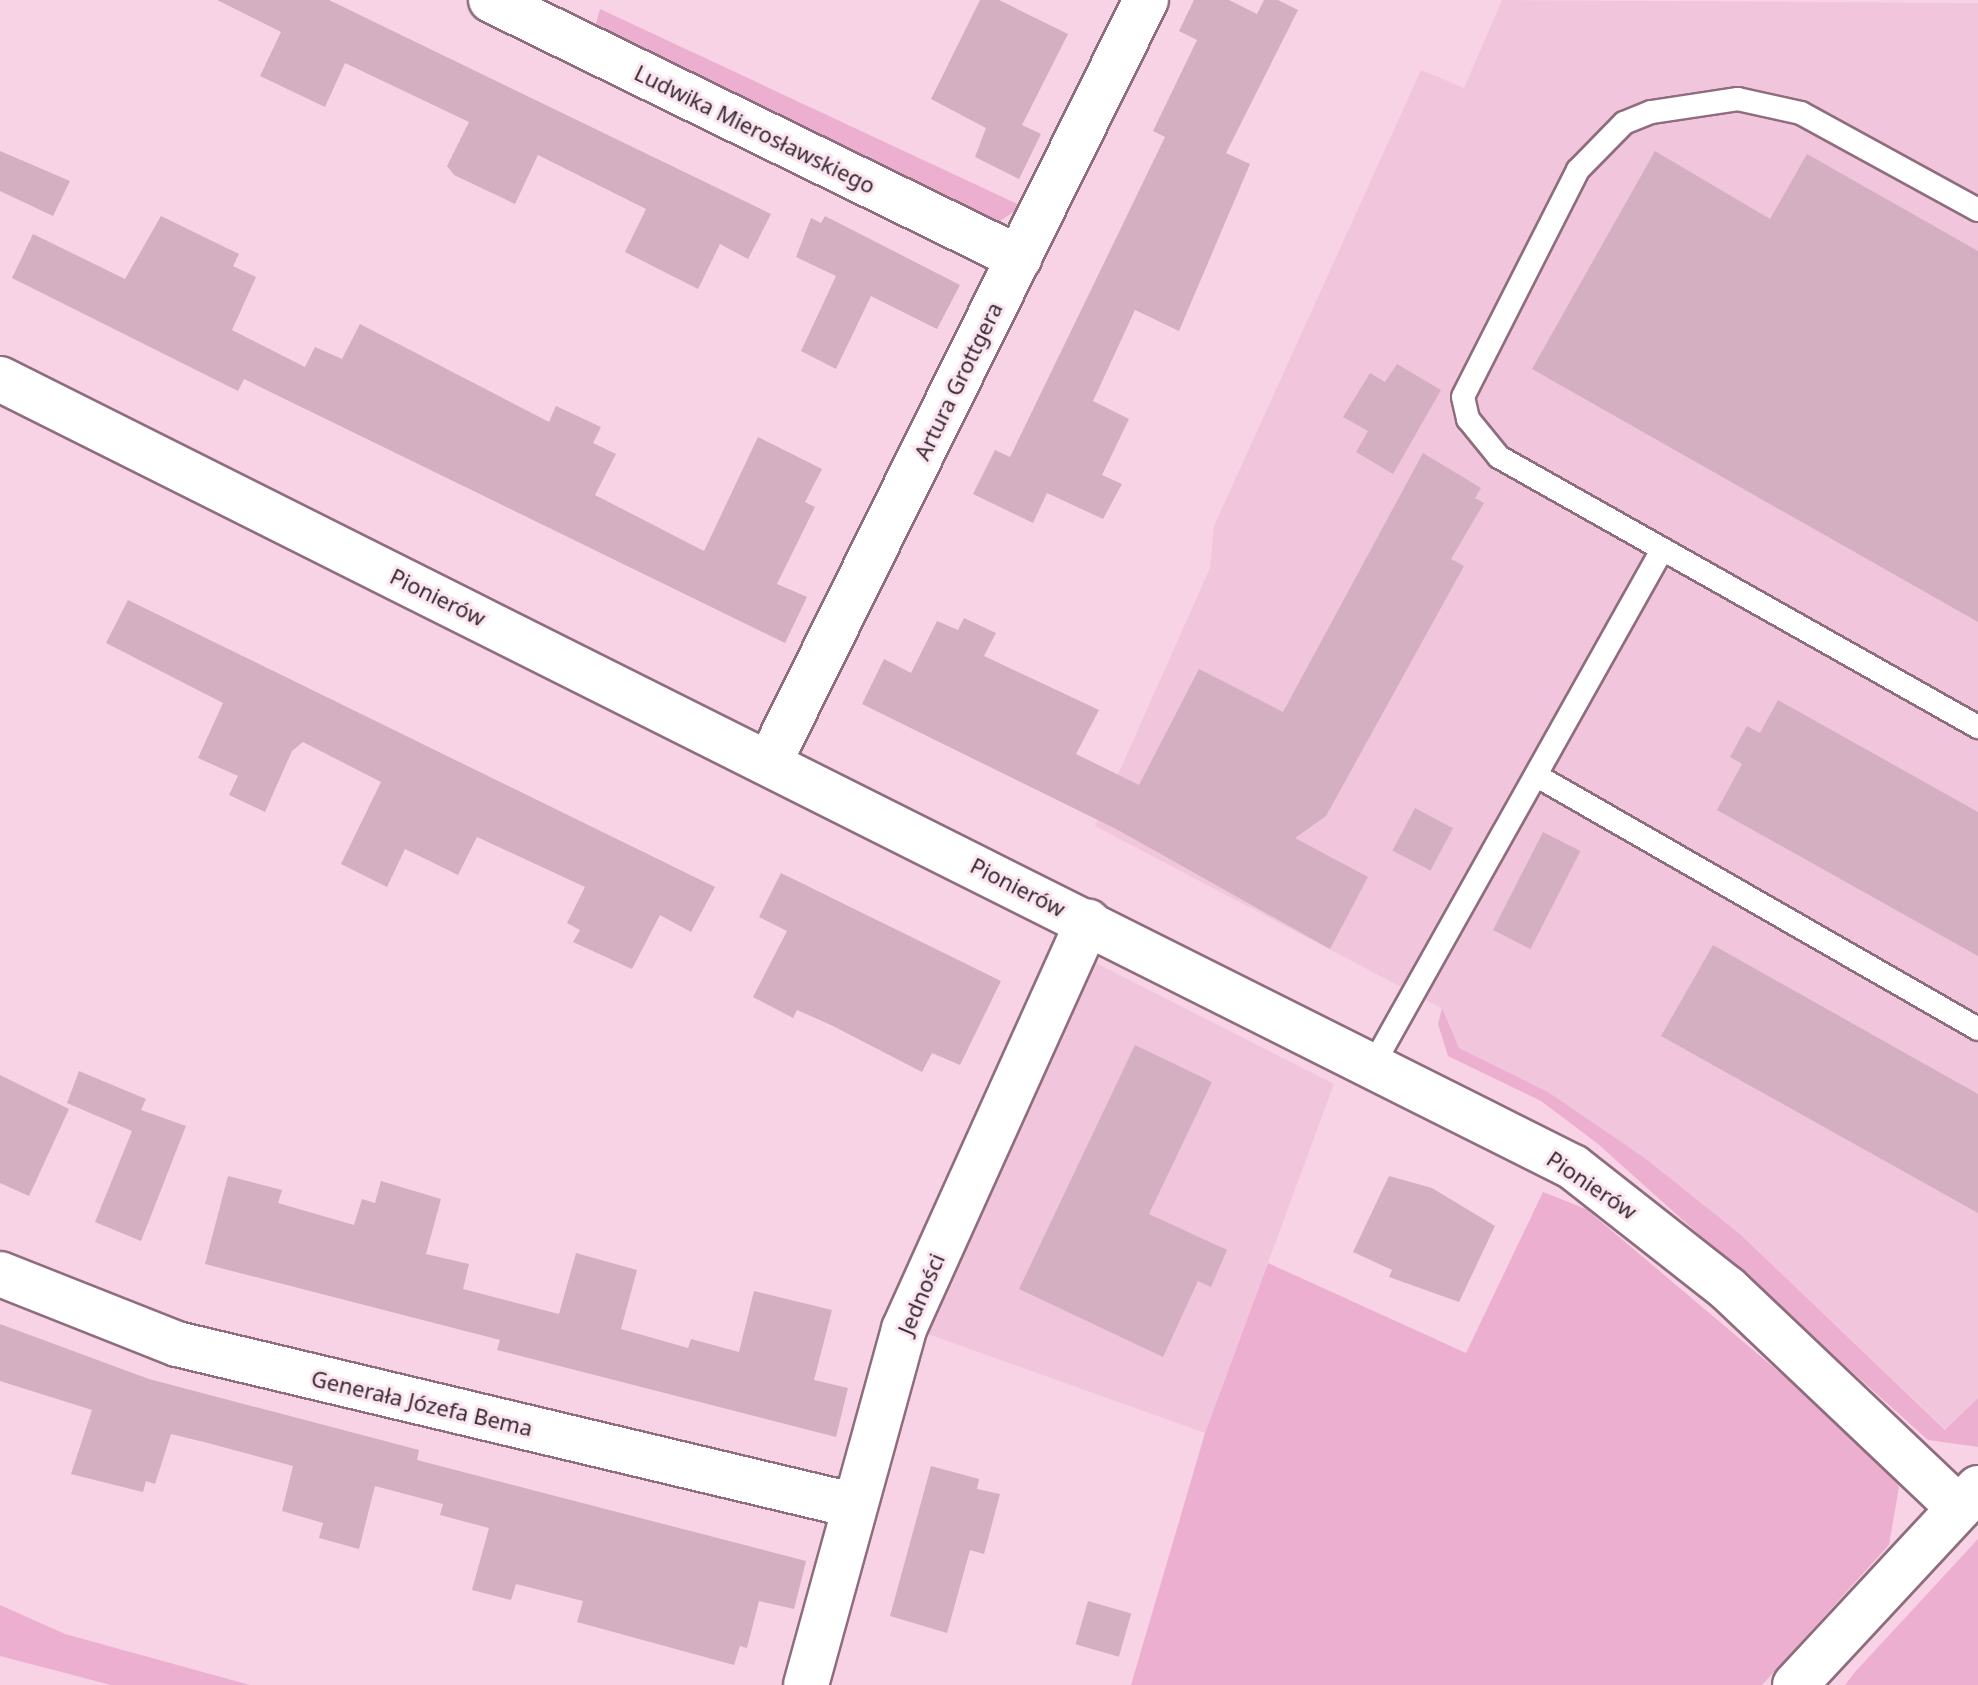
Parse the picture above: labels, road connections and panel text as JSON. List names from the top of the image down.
{
  "streets": {
    "street": [
      "Ludwika Mierosławskiego",
      "Artura Grottgera",
      "Pionierów",
      "Jedności",
      "Generała Józefa Bema"
    ]
  },
  "crossings": [
    ["Ludwika Mierosławskiego", "Artura Grottgera"],
    ["Artura Grottgera", "Pionierów"],
    ["Pionierów", "Jedności"],
    ["Jedności", "Generała Józefa Bema"]
  ]
}
